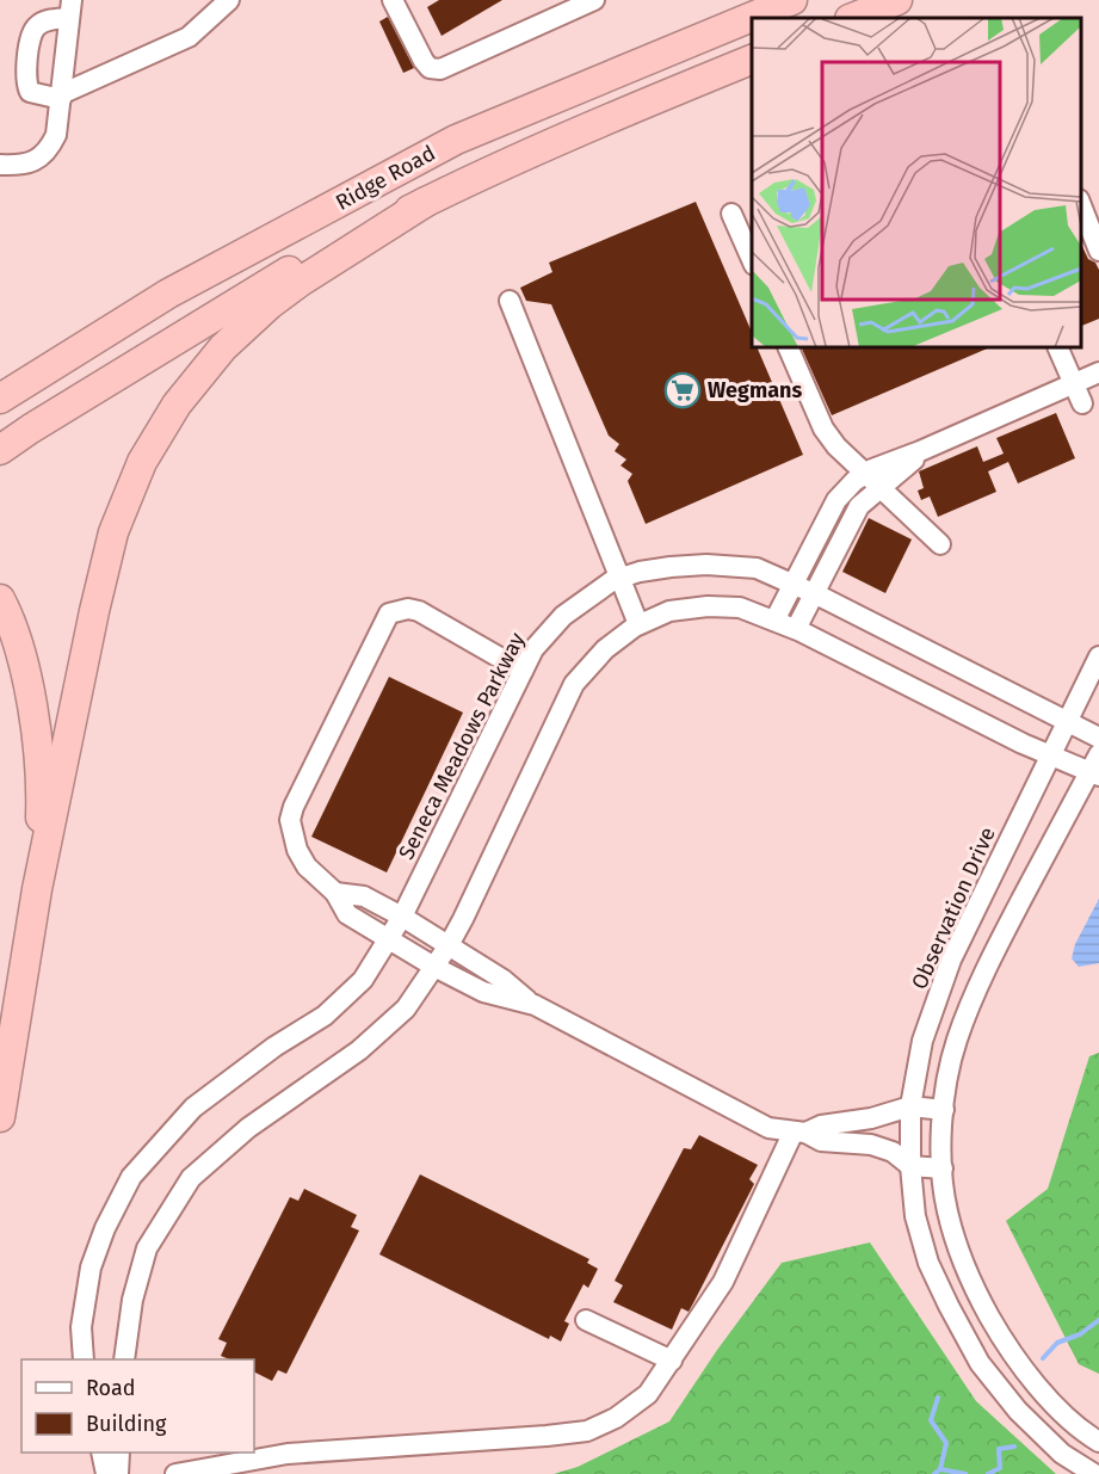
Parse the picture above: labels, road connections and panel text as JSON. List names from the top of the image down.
{
  "streets": {
    "highway": ["Ridge Road"],
    "street": ["Seneca Meadows Parkway", "Observation Drive"]
  },
  "crossings": [
    ["Seneca Meadows Parkway", "Observation Drive"]
  ],
  "places": {
    "supermarket": ["Wegmans"]
  },
  "legend": ["Road", "Building"]
}
